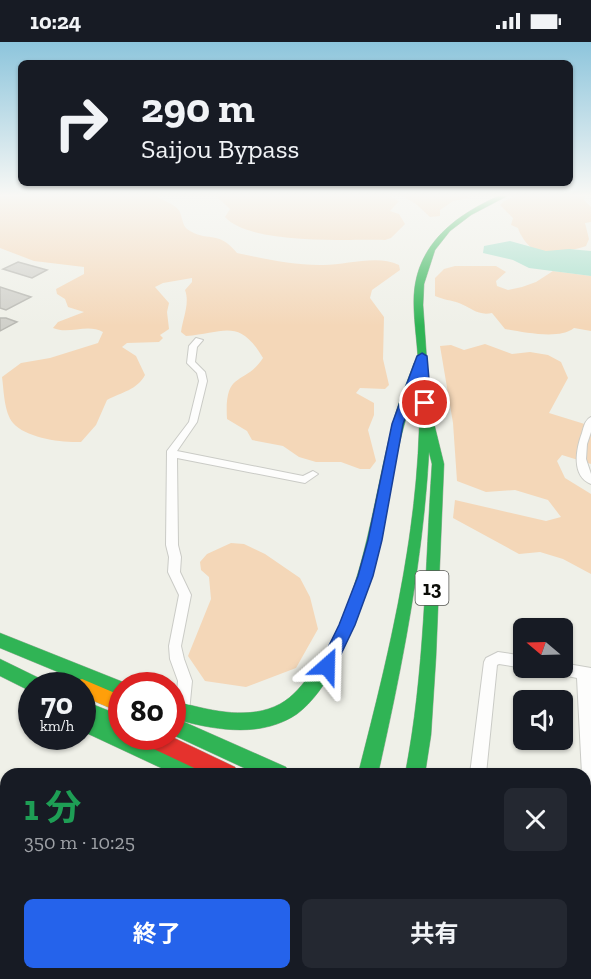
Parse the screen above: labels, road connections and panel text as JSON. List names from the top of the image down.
{
  "streets": {
    "main road": ["13"]
  },
  "north": "left",
  "page": {
    "status": "10:24",
    "turn": ["290 m", "Saijou Bypass"],
    "speed": "70 km/h",
    "limit": "80",
    "heading": ["1 分", "350 m · 10:25"],
    "buttons": ["終了", "共有"]
  }
}
